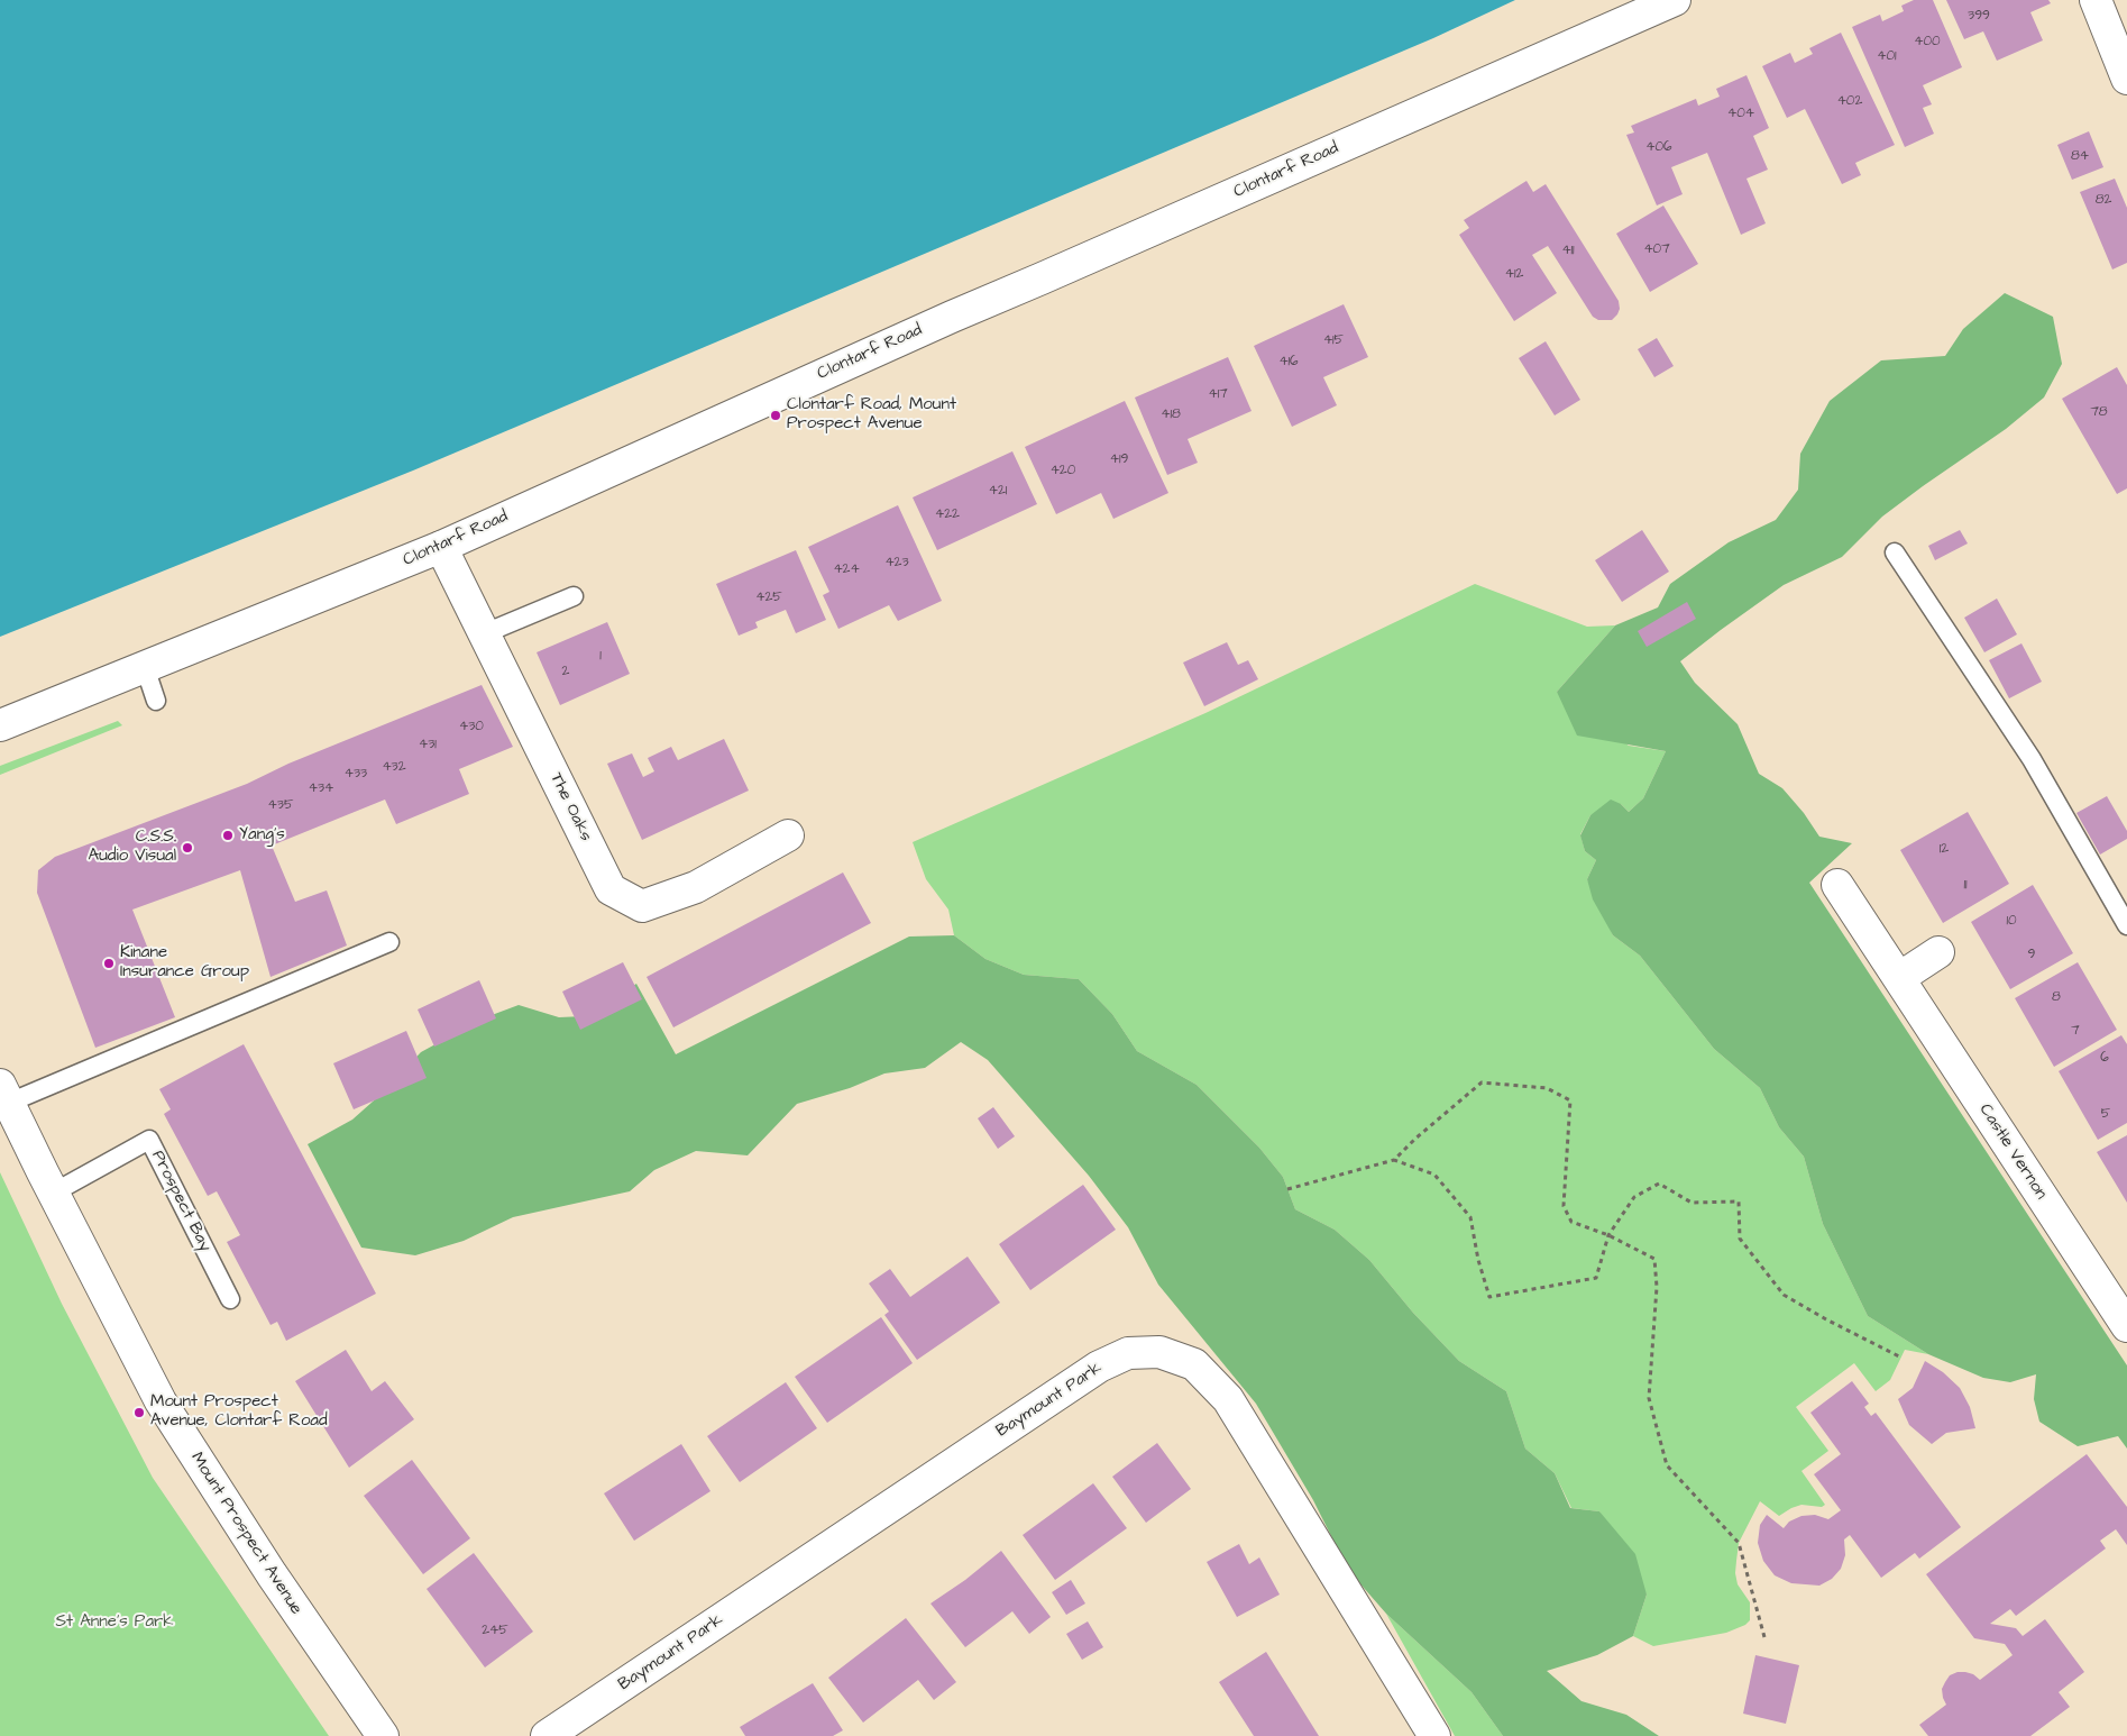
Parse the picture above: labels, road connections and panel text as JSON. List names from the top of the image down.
{
  "streets": {
    "street": [
      "Clontarf Road",
      "The Oaks",
      "Castle Vernon",
      "Baymount Park",
      "Mount Prospect Avenue"
    ],
    "lane": ["Prospect Bay"]
  },
  "crossings": [
    ["Clontarf Road", "The Oaks"],
    ["Prospect Bay", "Mount Prospect Avenue"]
  ],
  "parks": ["St Anne's Park"],
  "places": [
    "Clontarf Road, Mount Prospect Avenue",
    "Yang's",
    "C.S.S. Audio Visual",
    "Kinane Insurance Group",
    "Mount Prospect Avenue, Clontarf Road"
  ],
  "house_numbers": [
    "399",
    "400",
    "401",
    "402",
    "404",
    "406",
    "84",
    "82",
    "407",
    "411",
    "412",
    "415",
    "416",
    "417",
    "78",
    "418",
    "419",
    "420",
    "421",
    "422",
    "423",
    "424",
    "425",
    "1",
    "2",
    "430",
    "431",
    "432",
    "433",
    "434",
    "435",
    "12",
    "11",
    "10",
    "9",
    "8",
    "7",
    "6",
    "5",
    "245"
  ]
}
